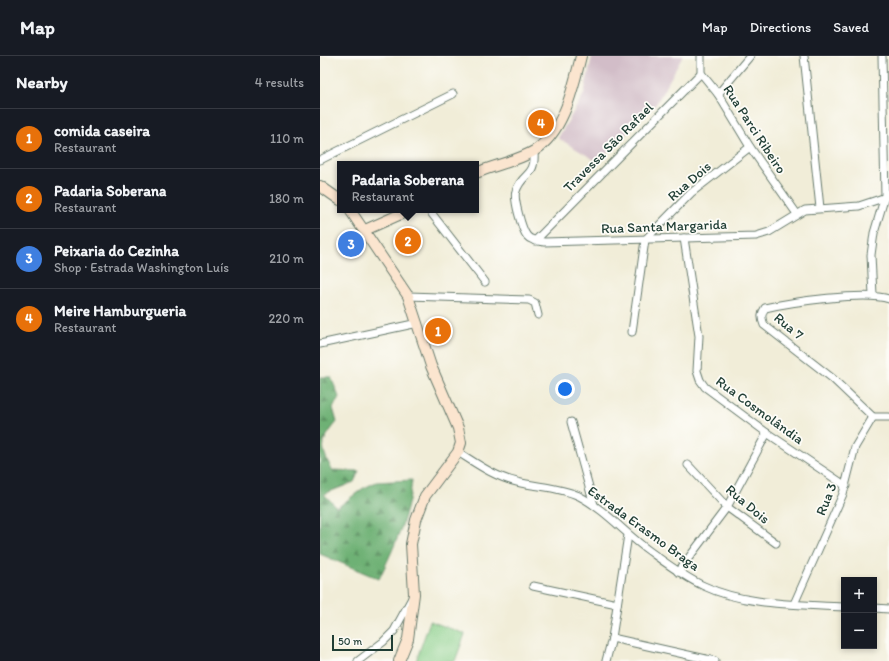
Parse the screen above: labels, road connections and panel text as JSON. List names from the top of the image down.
{
  "streets": {
    "street": [
      "Rua Parci Ribeiro",
      "Travessa São Rafael",
      "Rua Dois",
      "Rua Santa Margarida",
      "Rua 7",
      "Rua Cosmolândia",
      "Rua 3",
      "Estrada Erasmo Braga"
    ]
  },
  "crossings": [
    ["Rua Parci Ribeiro", "Travessa São Rafael"],
    ["Rua Parci Ribeiro", "Rua Dois"],
    ["Rua Parci Ribeiro", "Rua Santa Margarida"],
    ["Travessa São Rafael", "Rua Santa Margarida"],
    ["Rua Dois", "Rua Santa Margarida"],
    ["Rua Santa Margarida", "Rua Cosmolândia"],
    ["Rua 7", "Rua 3"],
    ["Rua Cosmolândia", "Rua 3"],
    ["Rua 3", "Estrada Erasmo Braga"]
  ],
  "scale_bar": "50 m",
  "page": {
    "header": "Map",
    "nav": ["Map", "Directions", "Saved"],
    "heading": ["Nearby", "4 results"],
    "list": [
      {
        "mark": "1",
        "name": "comida caseira",
        "note": "Restaurant",
        "value": "110 m"
      },
      {
        "mark": "2",
        "name": "Padaria Soberana",
        "note": "Restaurant",
        "value": "180 m"
      },
      {
        "mark": "3",
        "name": "Peixaria do Cezinha",
        "note": "Shop · Estrada Washington Luís",
        "value": "210 m"
      },
      {
        "mark": "4",
        "name": "Meire Hamburgueria",
        "note": "Restaurant",
        "value": "220 m"
      }
    ],
    "pins": [
      "4",
      "2",
      "3",
      "1"
    ],
    "popup": ["Padaria Soberana", "Restaurant"],
    "map_buttons": ["+", "−"],
    "scale": "50 m"
  }
}
